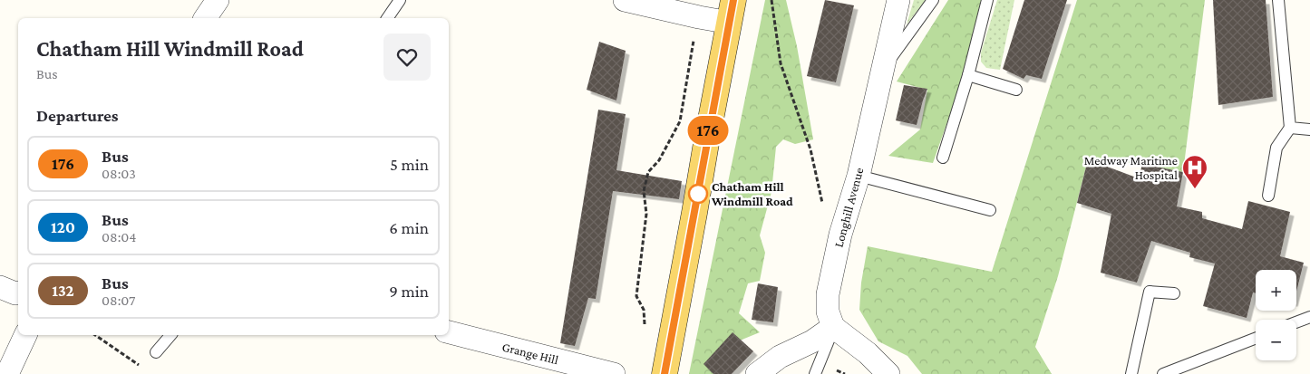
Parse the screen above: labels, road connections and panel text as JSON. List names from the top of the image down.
{
  "streets": {
    "street": ["Longhill Avenue", "Grange Hill"]
  },
  "places": {
    "hospital": ["Medway Maritime Hospital"],
    "other": ["Chatham Hill Windmill Road"]
  },
  "lines": ["bus line 176"],
  "page": {
    "on_map": "176",
    "heading": [
      ["Chatham Hill Windmill Road", "Bus"],
      "Departures"
    ],
    "list": [
      {
        "mark": "176",
        "name": "Bus",
        "note": "08:03",
        "value": "5 min"
      },
      {
        "mark": "120",
        "name": "Bus",
        "note": "08:04",
        "value": "6 min"
      },
      {
        "mark": "132",
        "name": "Bus",
        "note": "08:07",
        "value": "9 min"
      }
    ],
    "map_buttons": ["+", "−"]
  }
}
